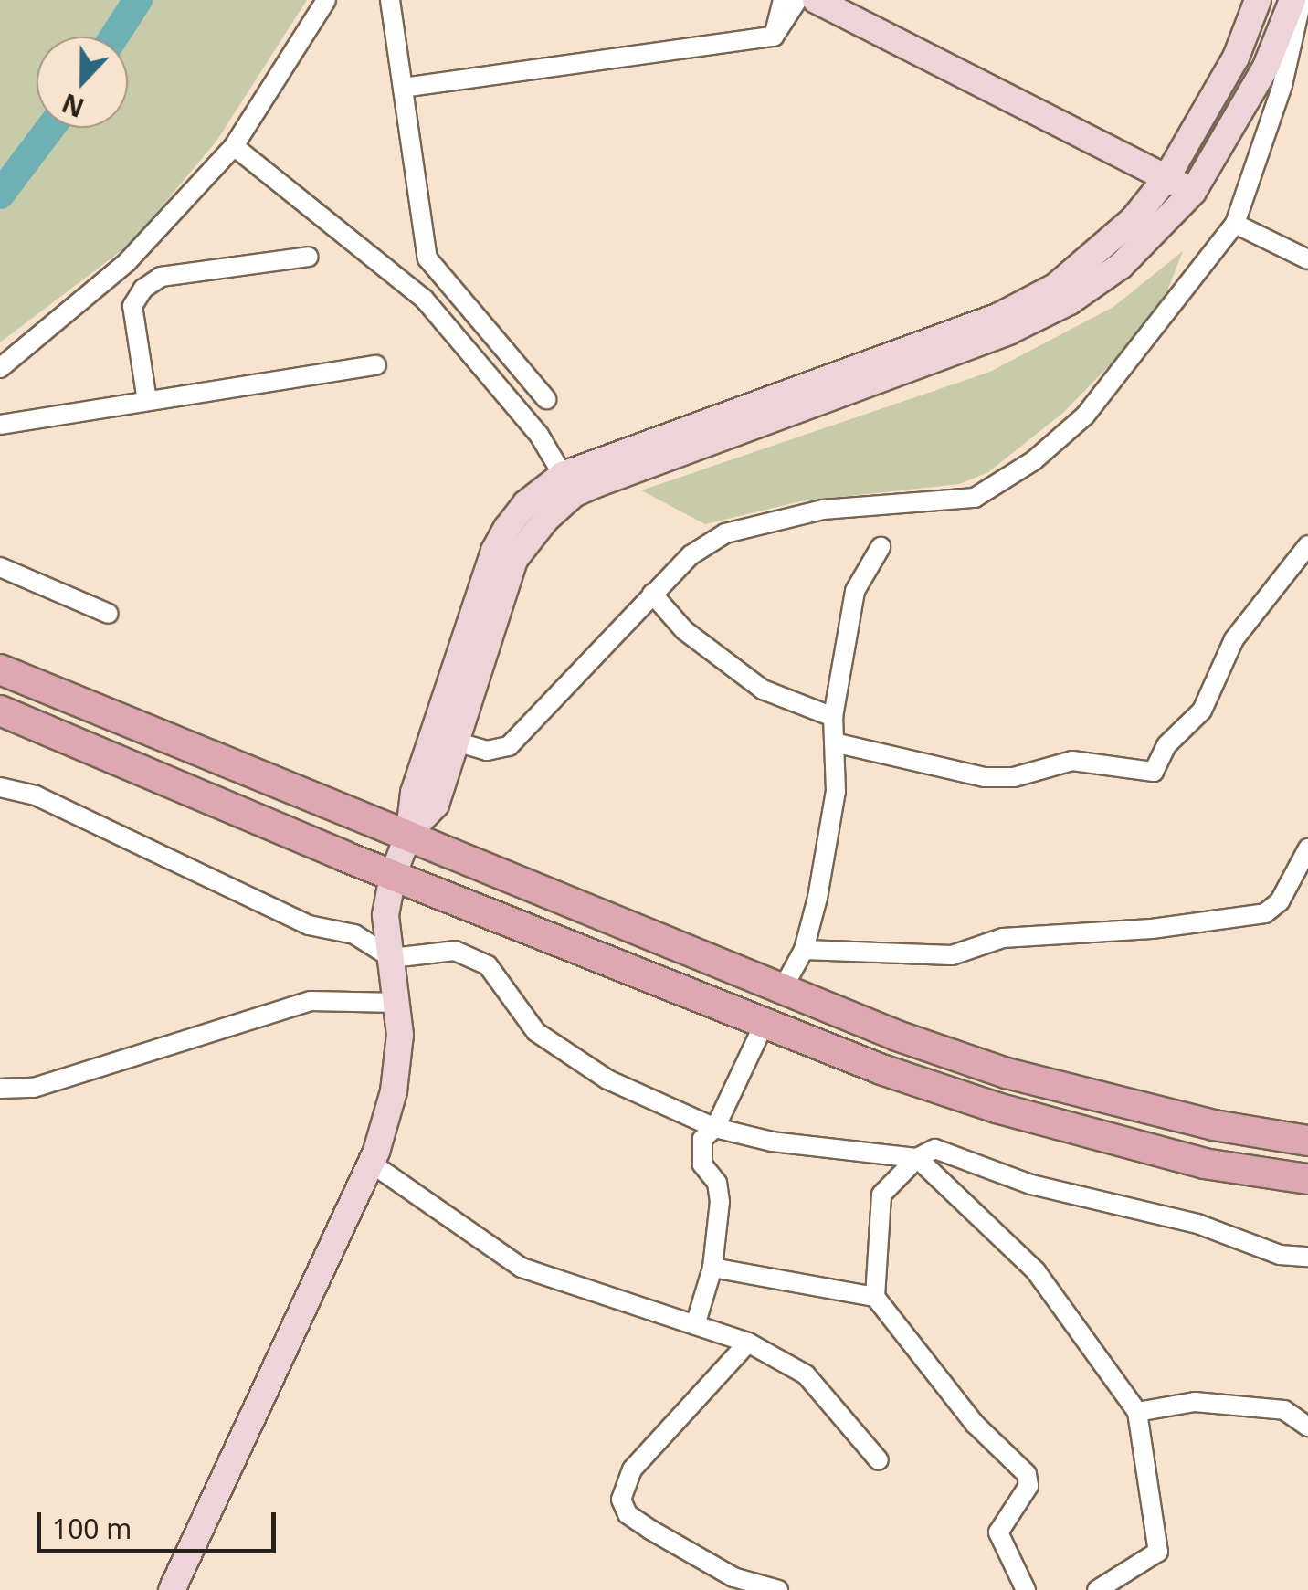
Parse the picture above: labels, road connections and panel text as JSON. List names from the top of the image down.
{
  "scale_bar": "100 m",
  "north": "bottom"
}
